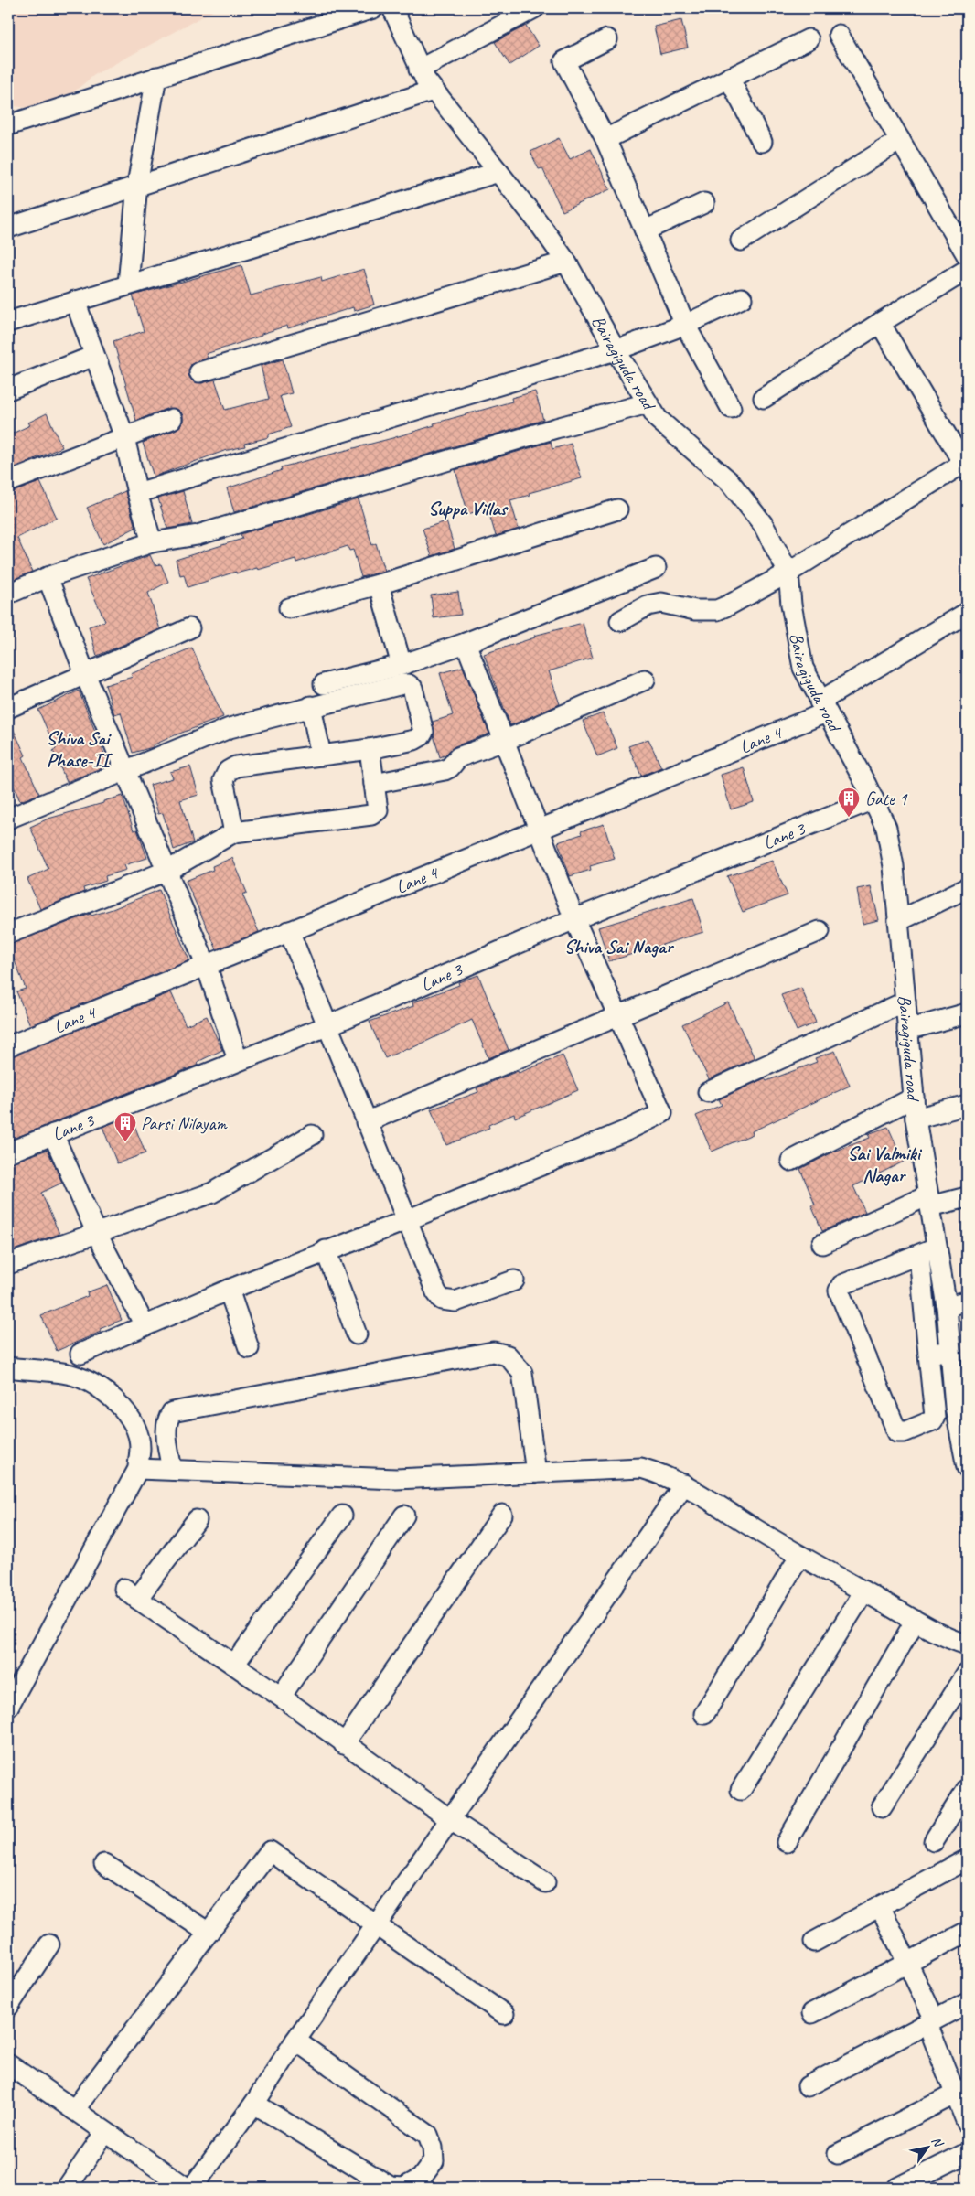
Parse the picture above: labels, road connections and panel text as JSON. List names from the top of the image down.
{
  "streets": {
    "street": ["Bairagiguda road", "Lane 4", "Lane 3"]
  },
  "crossings": [
    ["Bairagiguda road", "Lane 4"],
    ["Bairagiguda road", "Lane 3"]
  ],
  "districts": [
    "Suppa Villas",
    "Shiva Sai Phase-II",
    "Shiva Sai Nagar",
    "Sai Valmiki Nagar"
  ],
  "places": {
    "building": ["Gate 1", "Parsi Nilayam"]
  },
  "north": "top right"
}
